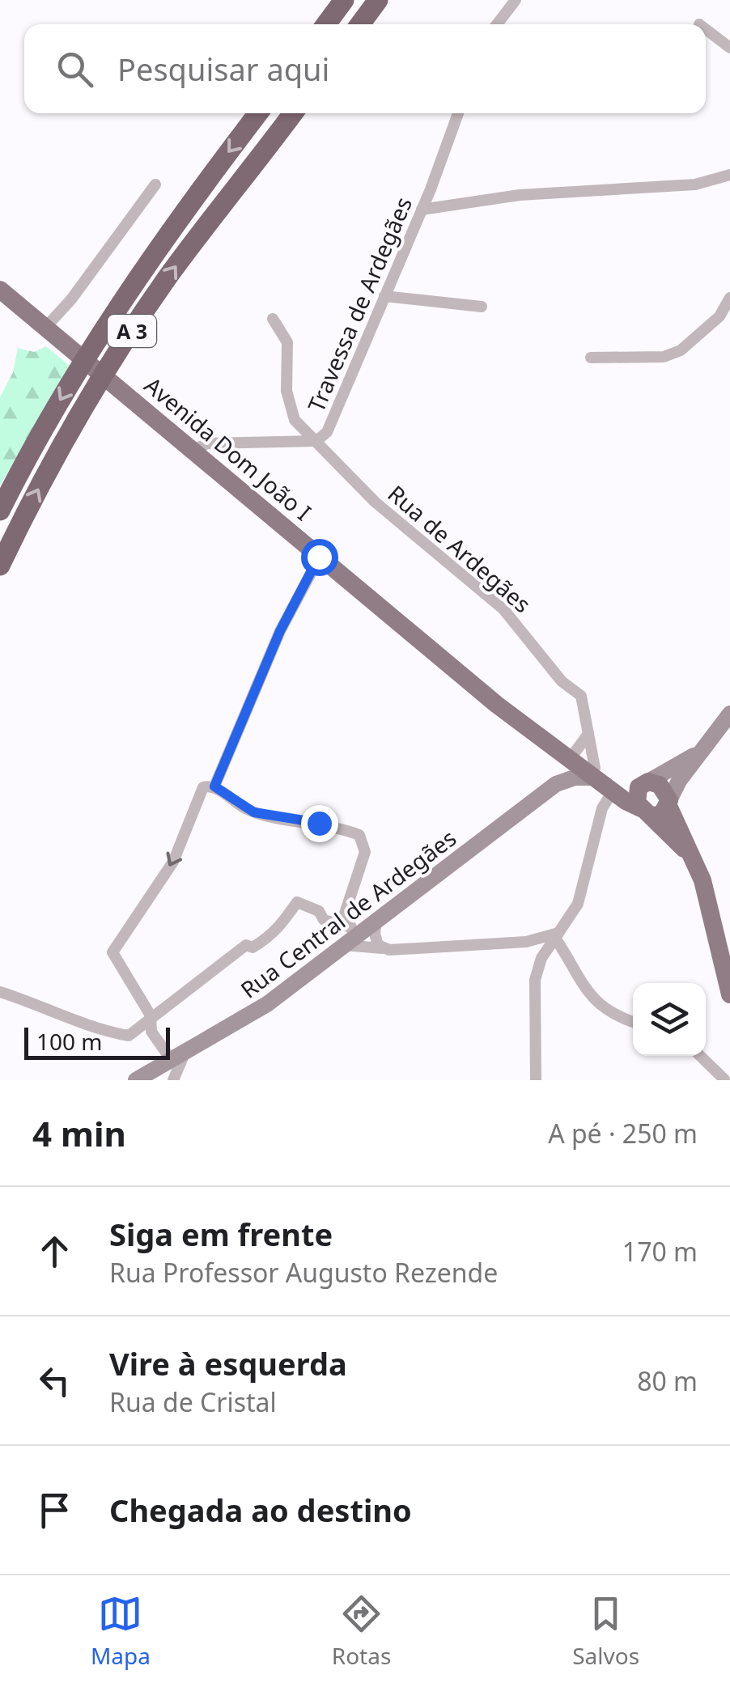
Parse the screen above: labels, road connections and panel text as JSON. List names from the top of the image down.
{
  "streets": {
    "highway": ["A 3"],
    "main road": ["Avenida Dom João I"],
    "street": ["Travessa de Ardegães", "Rua de Ardegães", "Rua Central de Ardegães"]
  },
  "crossings": [
    ["Travessa de Ardegães", "Avenida Dom João I"],
    ["Travessa de Ardegães", "Rua de Ardegães"],
    ["Avenida Dom João I", "Rua de Ardegães"],
    ["Avenida Dom João I", "Rua Central de Ardegães"],
    ["Rua de Ardegães", "Rua Central de Ardegães"]
  ],
  "scale_bar": "100 m",
  "page": {
    "search": "Pesquisar aqui",
    "scale": "100 m",
    "heading": ["4 min", "A pé · 250 m"],
    "list": [
      ["Siga em frente", "Rua Professor Augusto Rezende", "170 m"],
      ["Vire à esquerda", "Rua de Cristal", "80 m"],
      "Chegada ao destino"
    ],
    "nav": ["Mapa", "Rotas", "Salvos"]
  }
}
